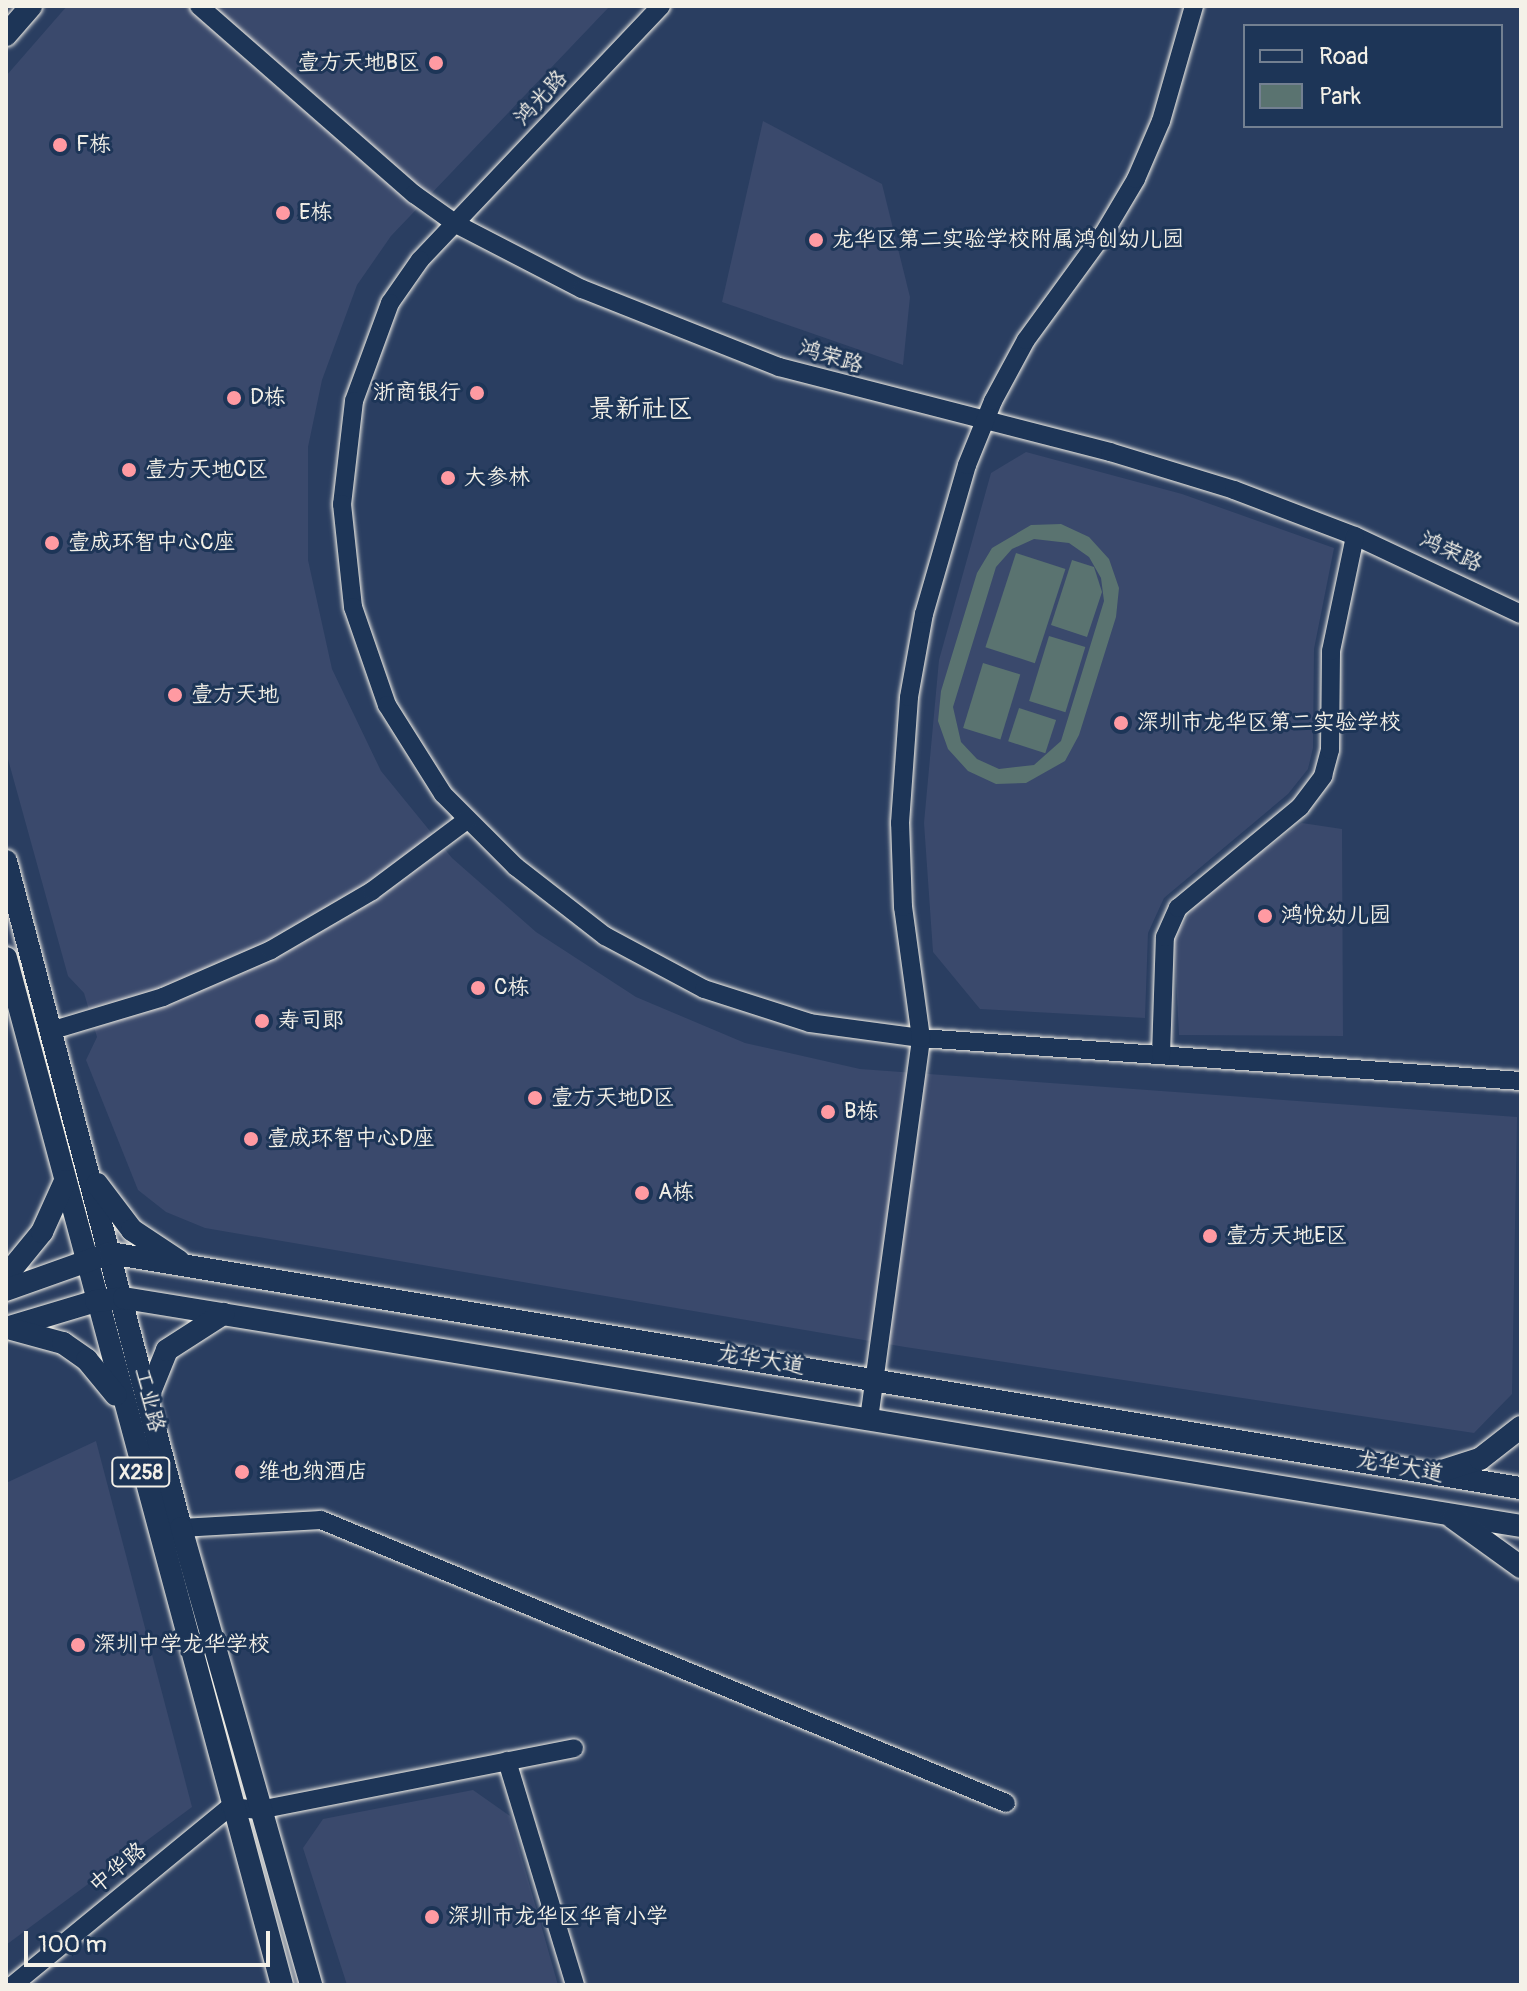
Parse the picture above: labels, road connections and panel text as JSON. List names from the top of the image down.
{
  "streets": {
    "main road": ["龙华大道", "工业路", "X258"],
    "street": ["鸿光路", "鸿荣路", "中华路"]
  },
  "crossings": [
    ["鸿光路", "鸿荣路"],
    ["龙华大道", "工业路"],
    ["工业路", "中华路"]
  ],
  "districts": ["景新社区"],
  "places": [
    "壹方天地B区",
    "F栋",
    "E栋",
    "龙华区第二实验学校附属鸿创幼儿园",
    "浙商银行",
    "D栋",
    "壹方天地C区",
    "大参林",
    "壹成环智中心C座",
    "壹方天地",
    "深圳市龙华区第二实验学校",
    "鸿悦幼儿园",
    "C栋",
    "寿司郎",
    "壹方天地D区",
    "B栋",
    "壹成环智中心D座",
    "A栋",
    "壹方天地E区",
    "维也纳酒店",
    "深圳中学龙华学校",
    "深圳市龙华区华育小学"
  ],
  "legend": ["Road", "Park"],
  "scale_bar": "100 m"
}
